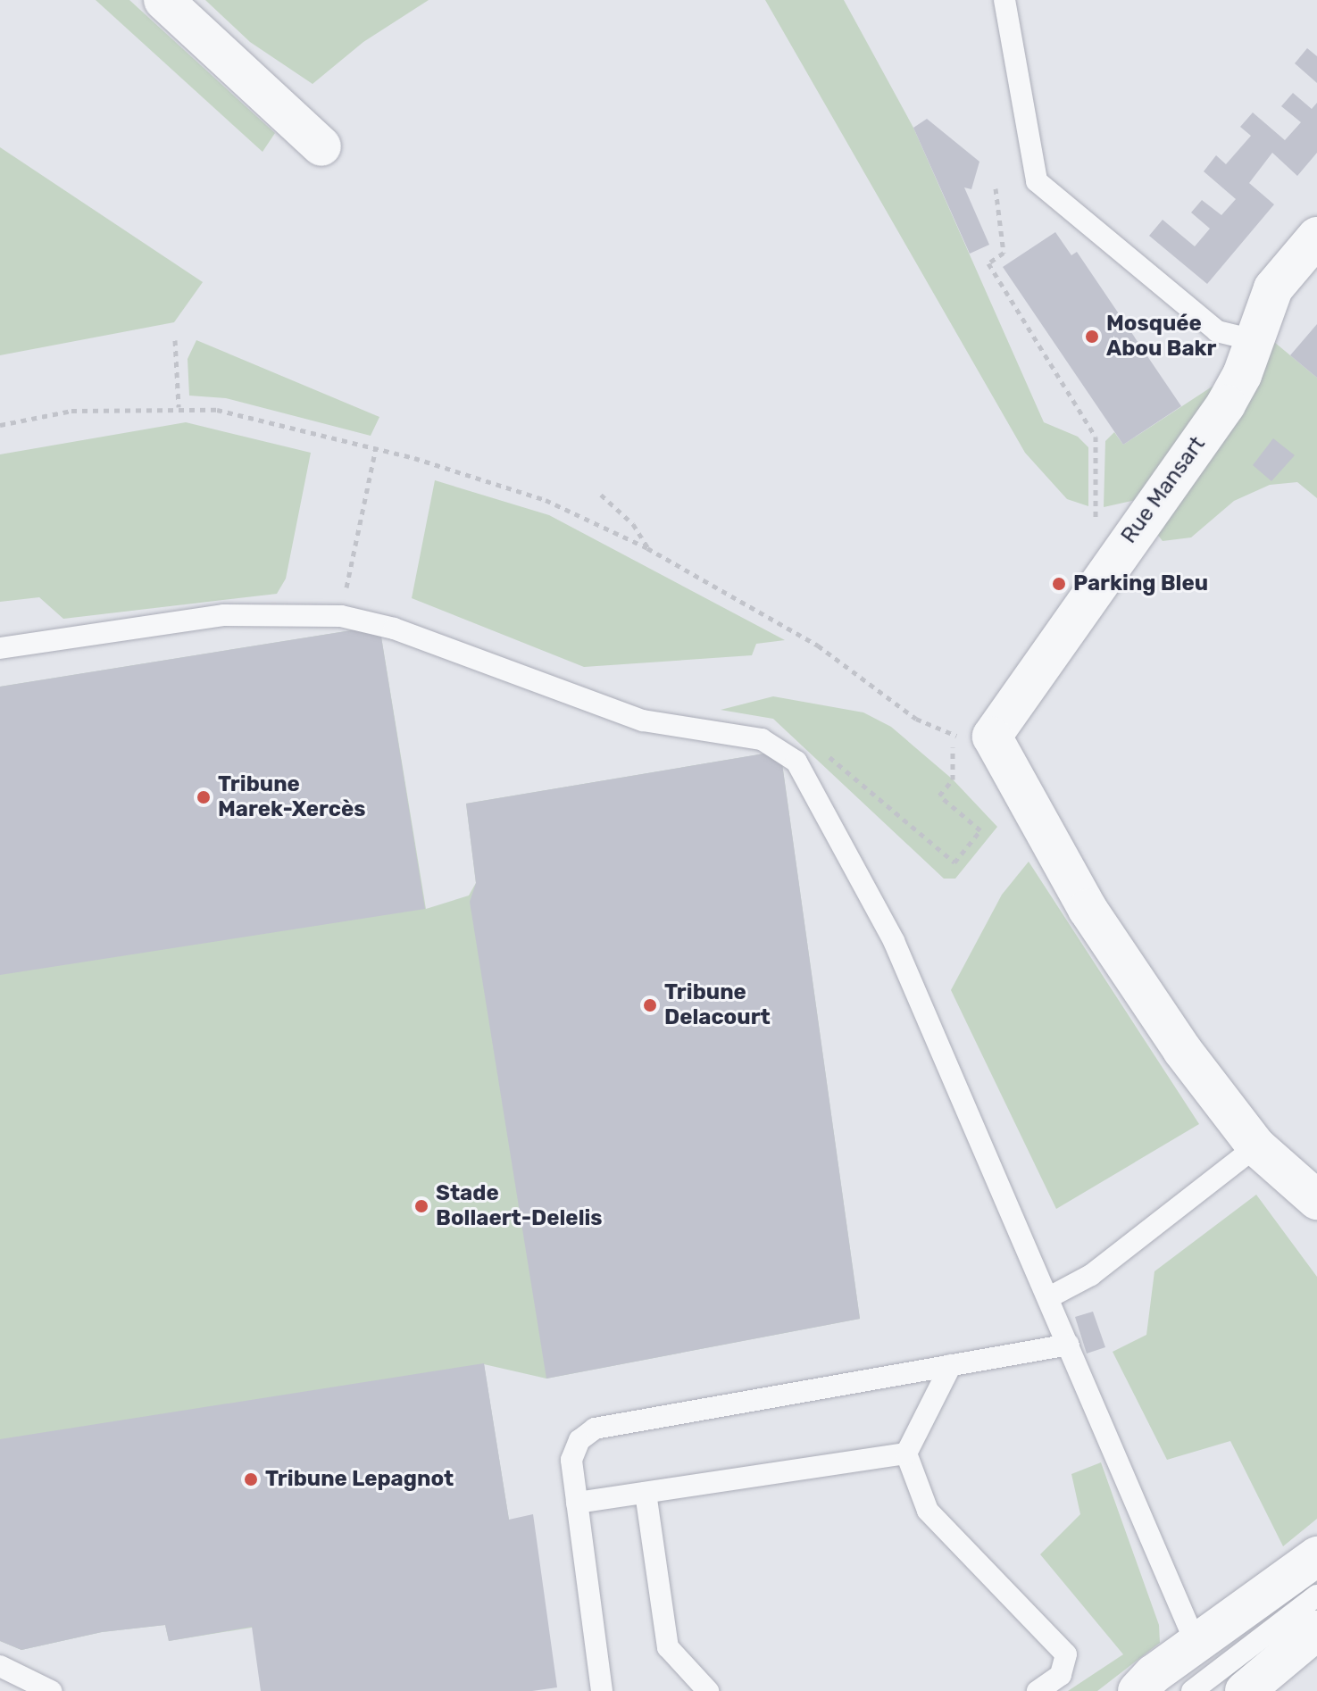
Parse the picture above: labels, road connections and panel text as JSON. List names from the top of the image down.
{
  "streets": {
    "street": ["Rue Mansart"]
  },
  "places": [
    "Mosquée Abou Bakr",
    "Parking Bleu",
    "Tribune Marek-Xercès",
    "Tribune Delacourt",
    "Stade Bollaert-Delelis",
    "Tribune Lepagnot"
  ]
}
